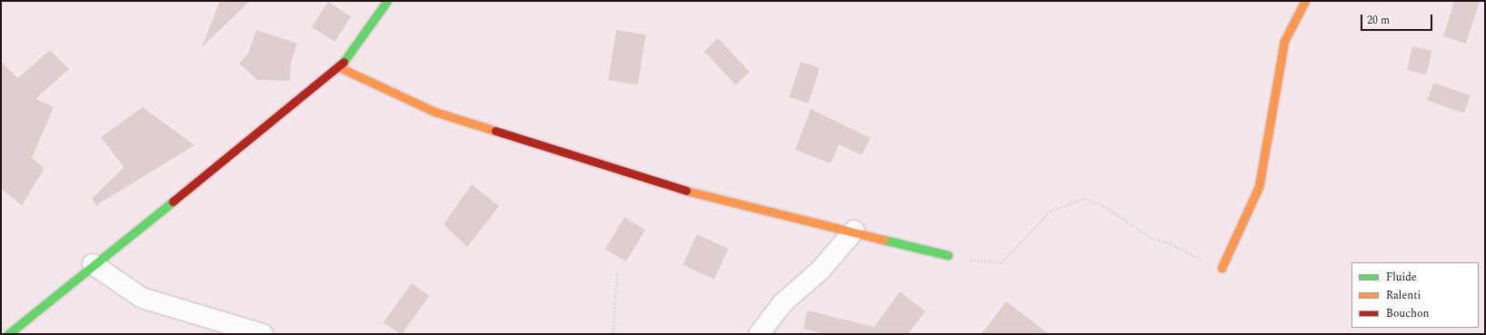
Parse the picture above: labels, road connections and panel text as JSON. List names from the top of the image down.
{
  "legend": ["Fluide", "Ralenti", "Bouchon"],
  "scale_bar": "20 m"
}
